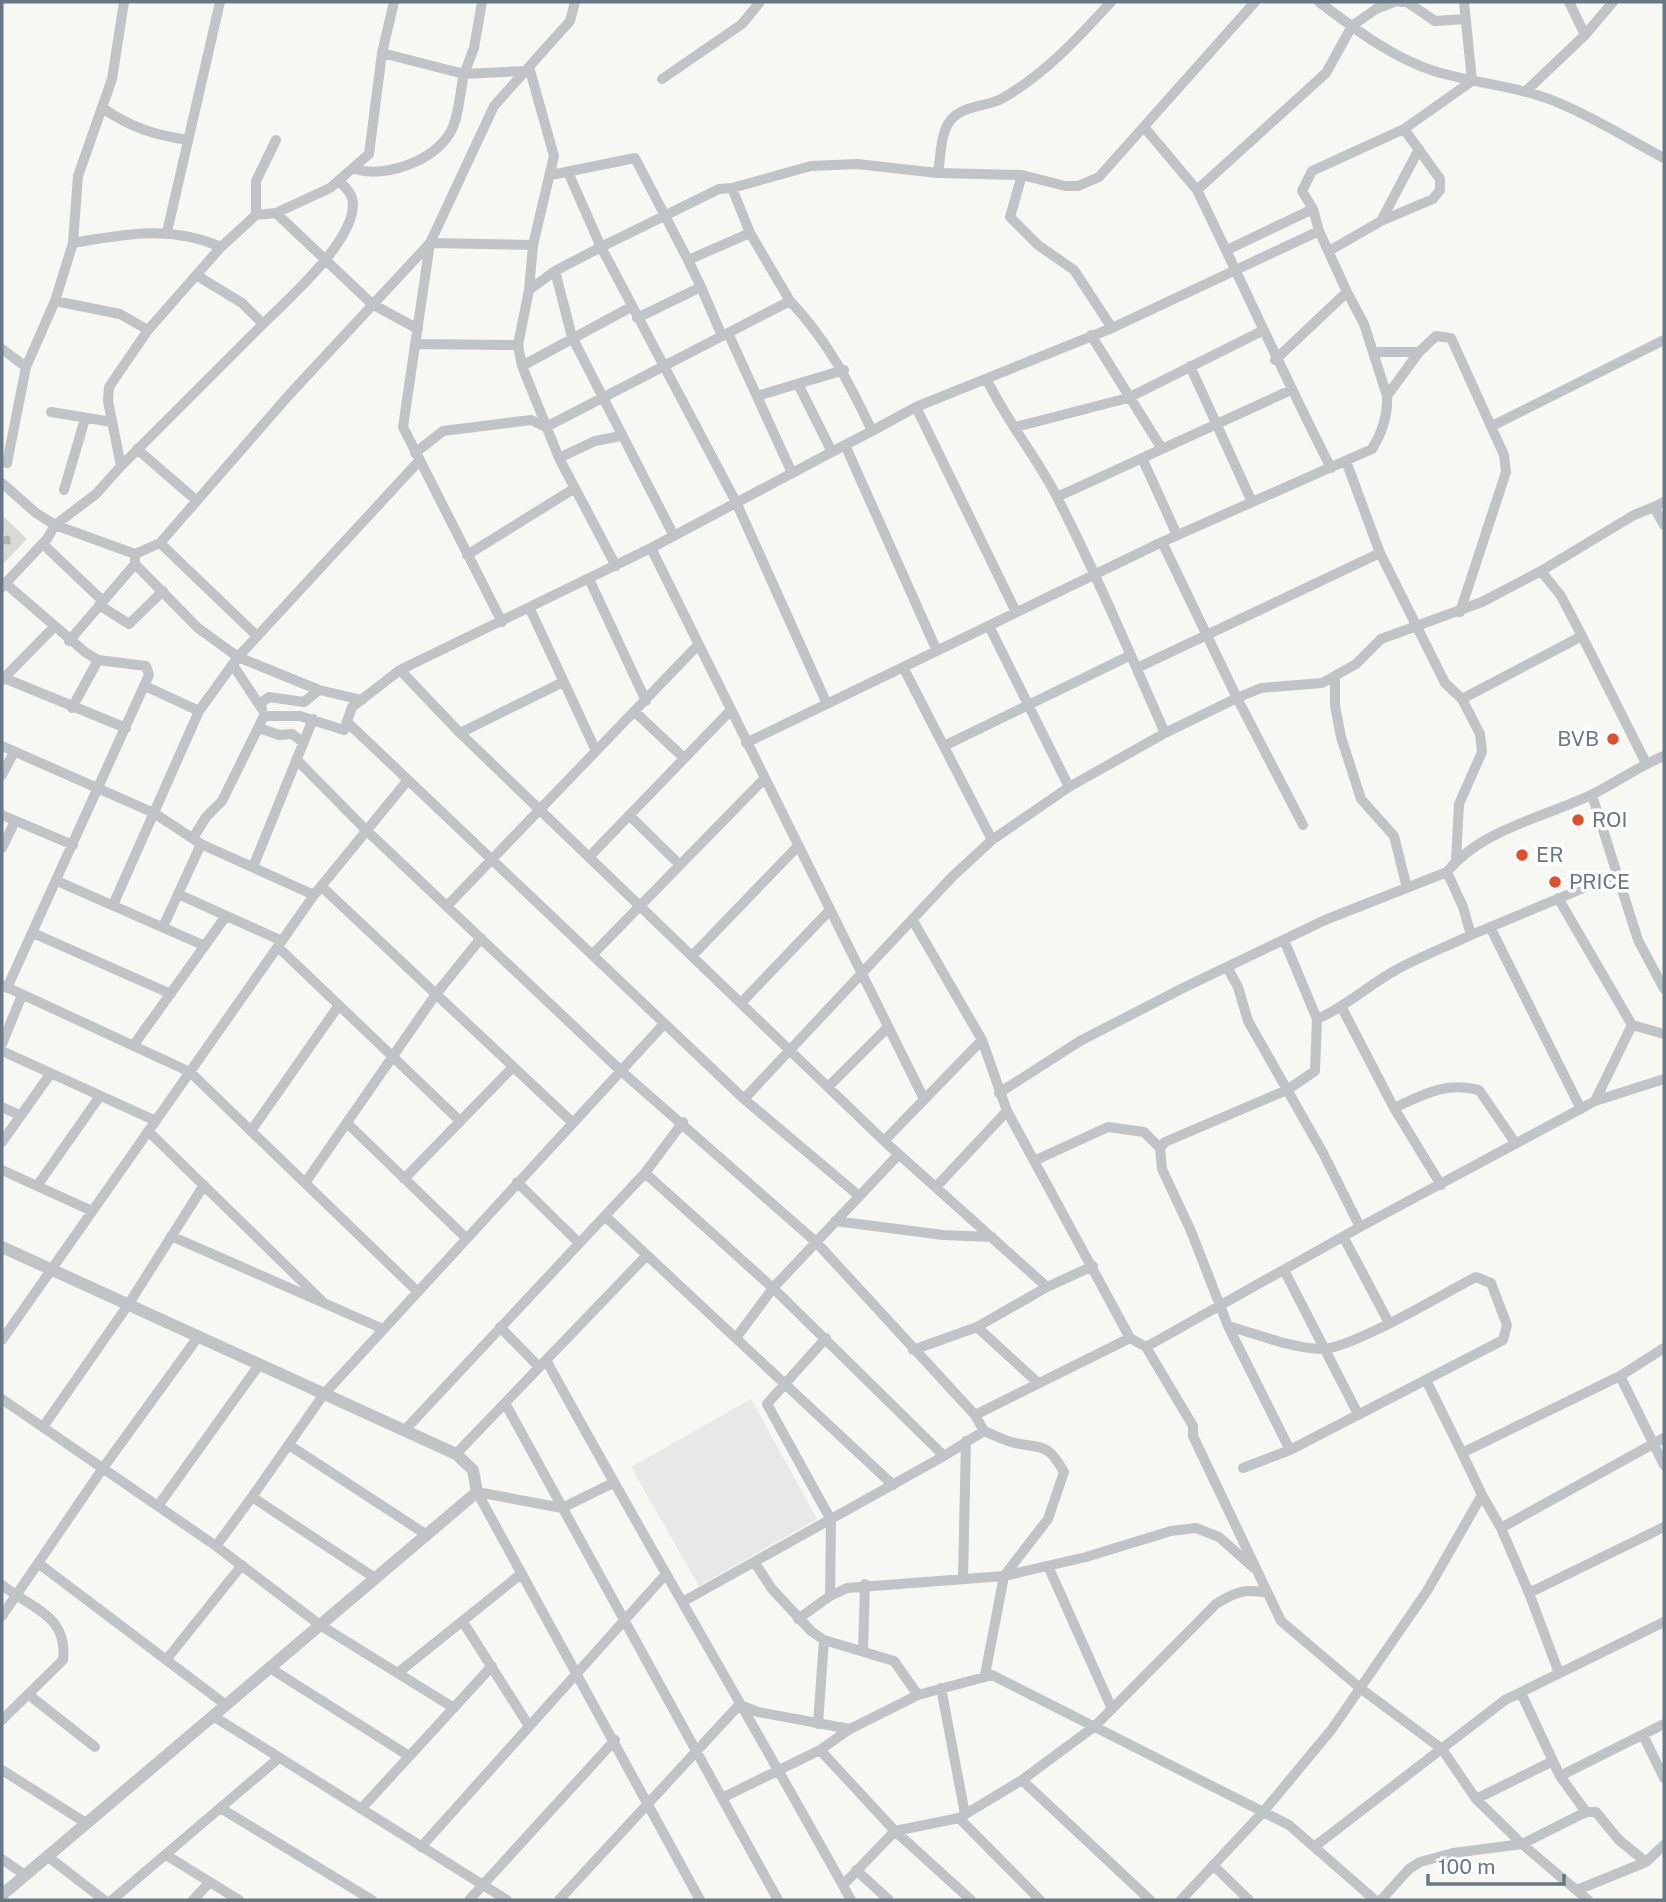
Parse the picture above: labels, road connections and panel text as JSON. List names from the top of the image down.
{
  "places": [
    "BVB",
    "ROI",
    "ER",
    "PRICE"
  ],
  "scale_bar": "100 m"
}
